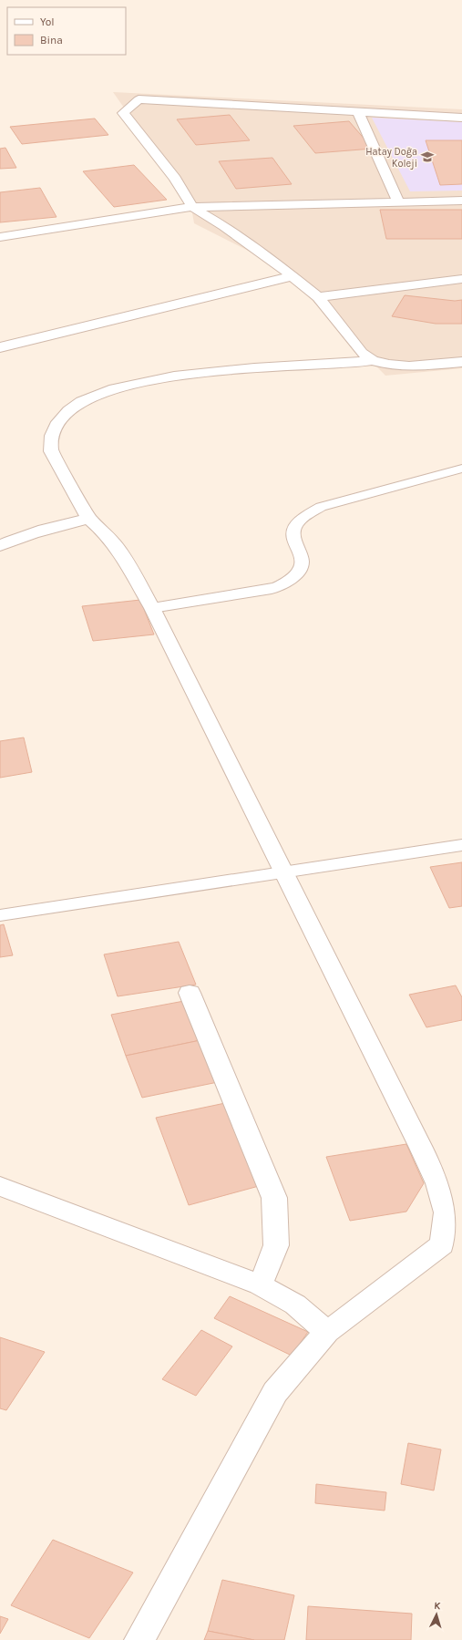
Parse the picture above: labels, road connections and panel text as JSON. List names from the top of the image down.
{
  "places": {
    "school or university": ["Hatay Doğa Koleji"]
  },
  "legend": ["Yol", "Bina"],
  "north": "top"
}
